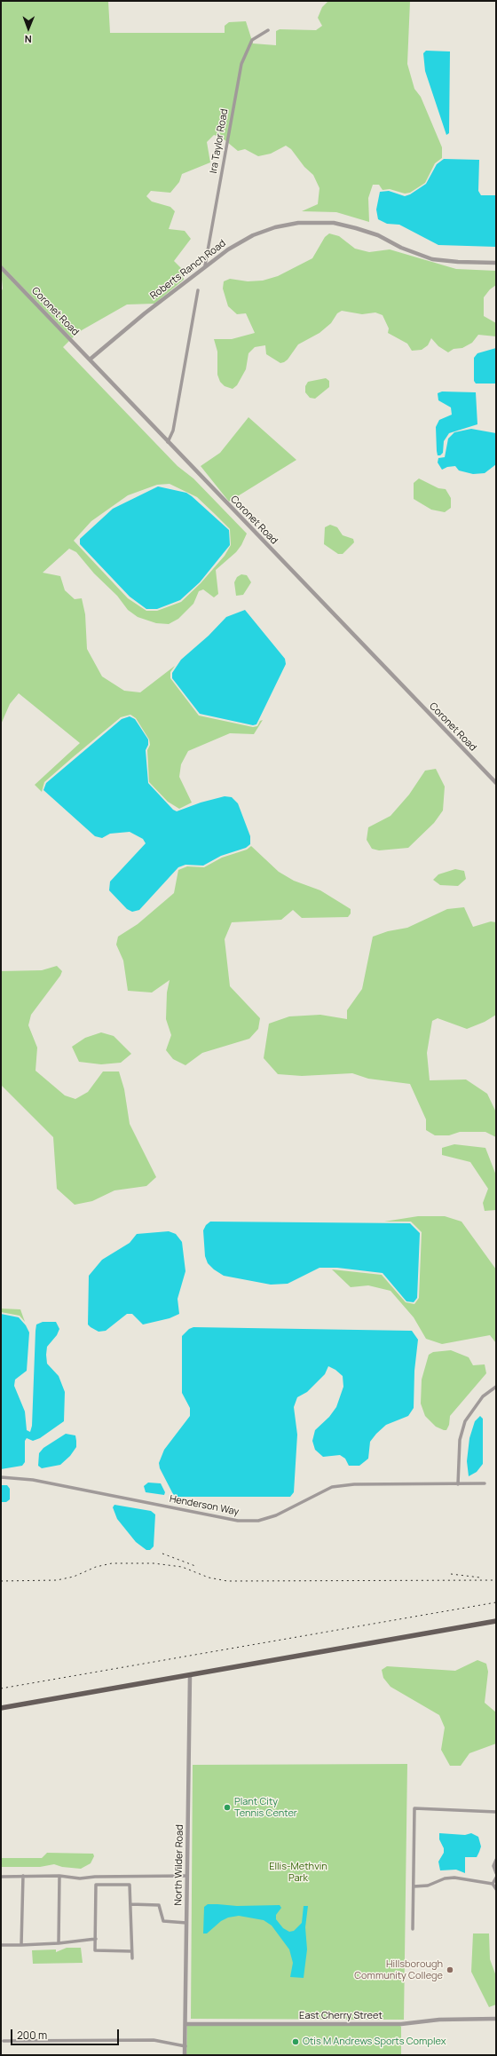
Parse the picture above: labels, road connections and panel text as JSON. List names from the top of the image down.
{
  "streets": {
    "street": [
      "Ira Taylor Road",
      "Roberts Ranch Road",
      "Coronet Road",
      "Henderson Way",
      "North Wilder Road",
      "East Cherry Street"
    ]
  },
  "crossings": [
    ["Ira Taylor Road", "Roberts Ranch Road"],
    ["Roberts Ranch Road", "Coronet Road"],
    ["North Wilder Road", "East Cherry Street"]
  ],
  "parks": ["Ellis-Methvin Park"],
  "places": ["Plant City Tennis Center", "Hillsborough Community College", "Otis M Andrews Sports Complex"],
  "scale_bar": "200 m",
  "north": "bottom"
}
